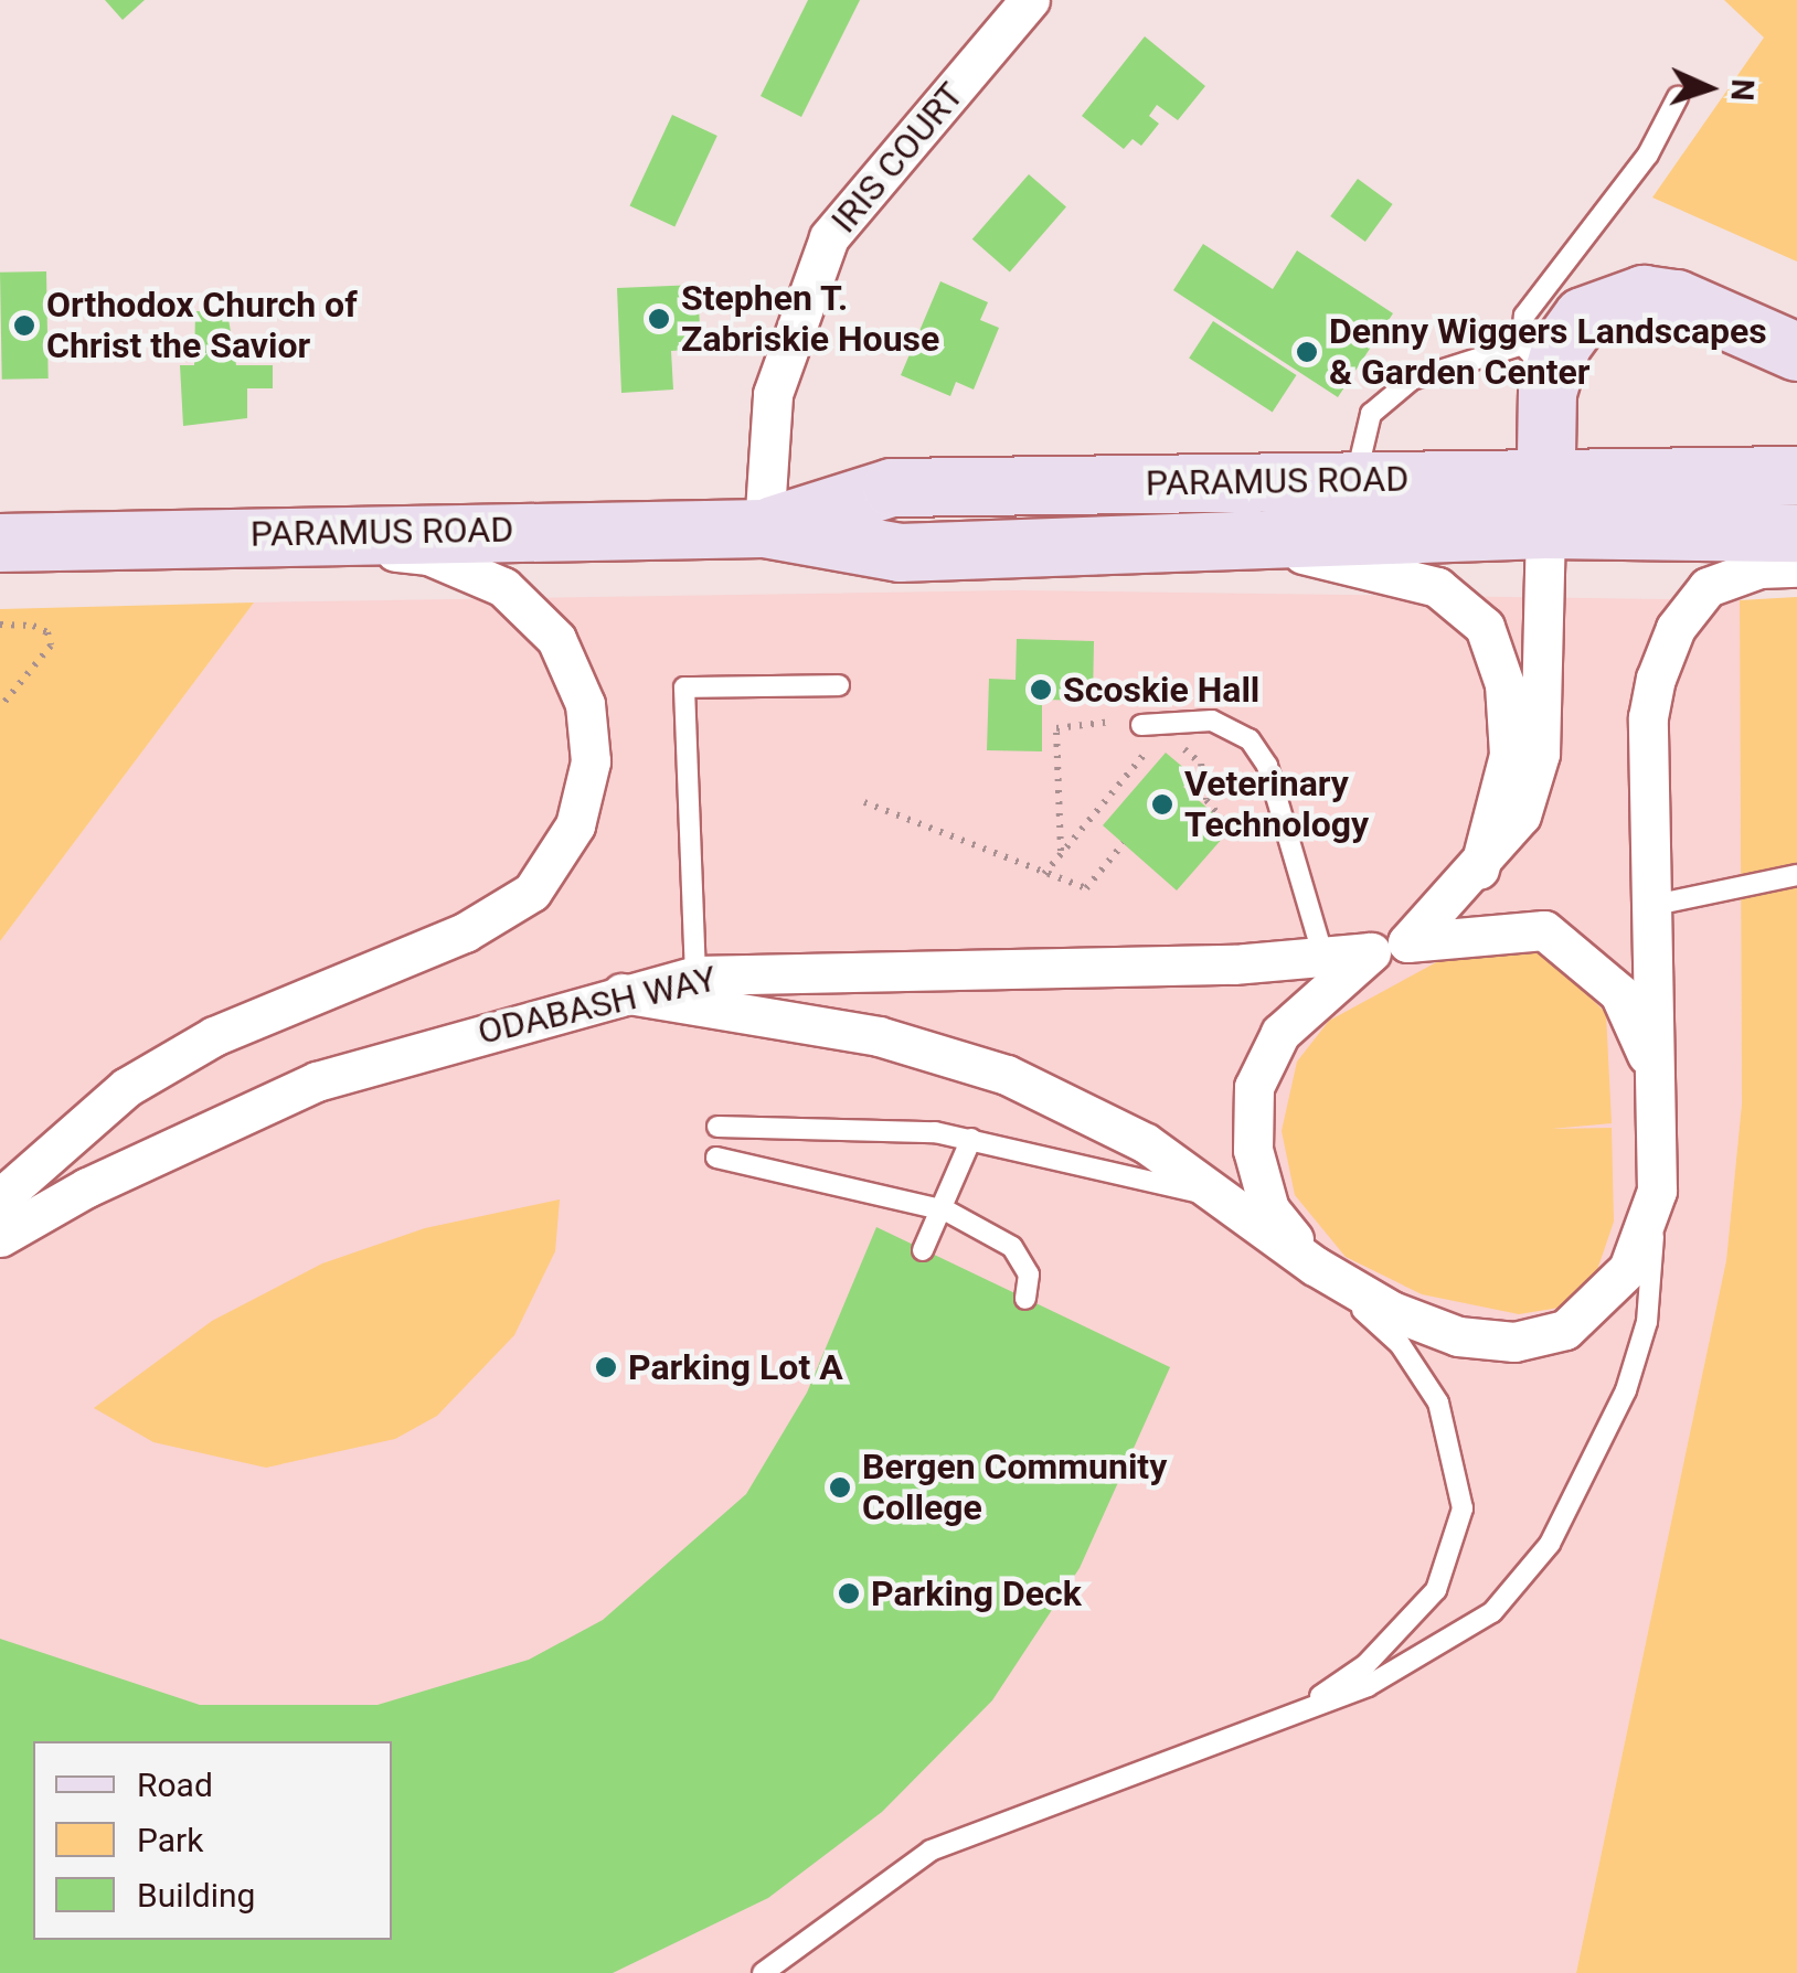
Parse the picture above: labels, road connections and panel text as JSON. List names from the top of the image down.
{
  "streets": {
    "main road": ["PARAMUS ROAD"],
    "street": ["IRIS COURT", "ODABASH WAY"]
  },
  "crossings": [
    ["IRIS COURT", "PARAMUS ROAD"]
  ],
  "places": [
    "Stephen T. Zabriskie House",
    "Orthodox Church of Christ the Savior",
    "Denny Wiggers Landscapes & Garden Center",
    "Scoskie Hall",
    "Veterinary Technology",
    "Parking Lot A",
    "Bergen Community College",
    "Parking Deck"
  ],
  "legend": ["Road", "Park", "Building"],
  "north": "right"
}
